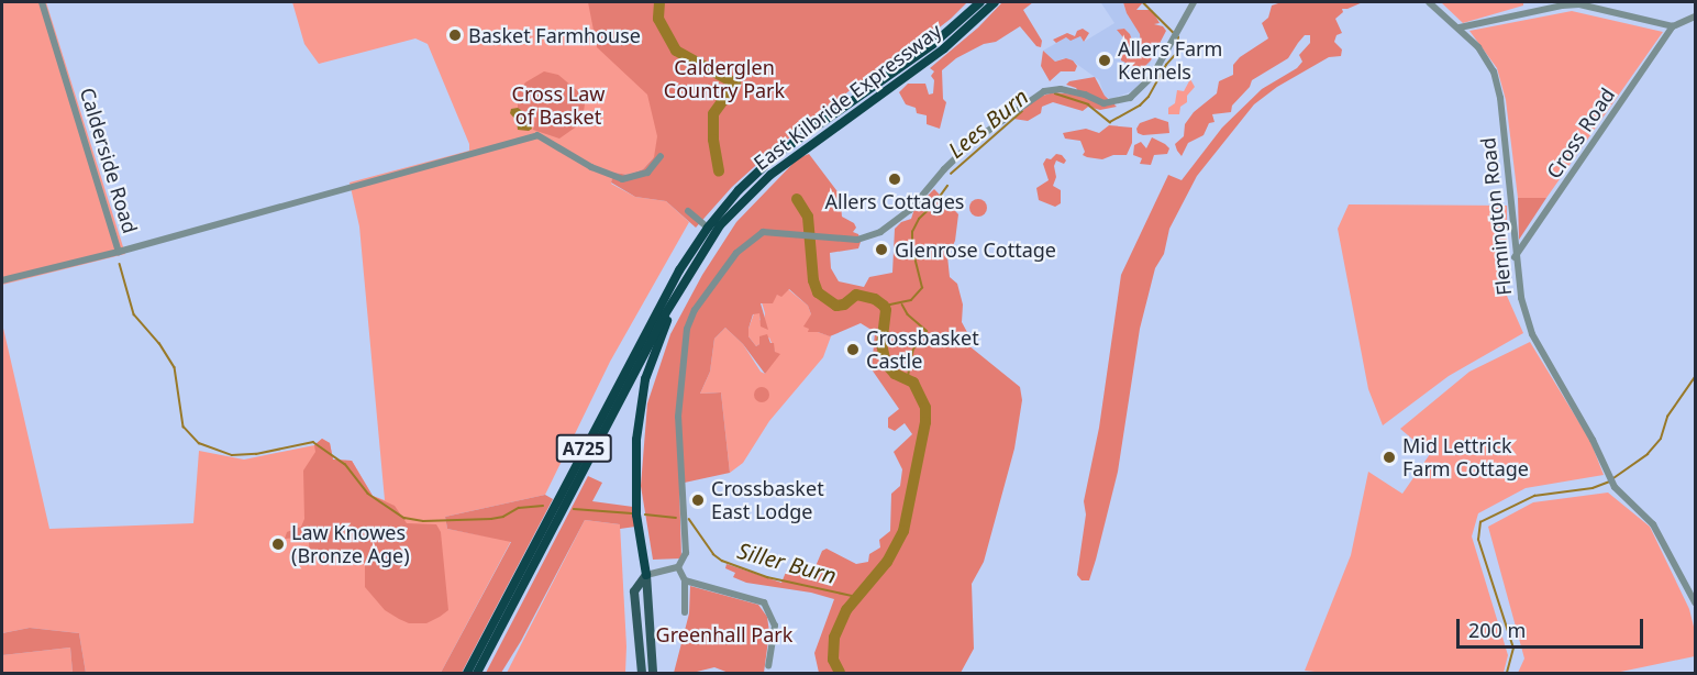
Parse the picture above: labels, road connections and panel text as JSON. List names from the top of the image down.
{
  "streets": {
    "highway": ["East Kilbride Expressway", "A725"],
    "street": ["Cross Road", "Calderside Road", "Flemington Road"]
  },
  "crossings": [
    ["Cross Road", "Flemington Road"]
  ],
  "water": ["Lees Burn", "Siller Burn"],
  "parks": ["Calderglen Country Park", "Cross Law of Basket", "Greenhall Park"],
  "places": [
    "Basket Farmhouse",
    "Allers Farm Kennels",
    "Allers Cottages",
    "Glenrose Cottage",
    "Crossbasket Castle",
    "Mid Lettrick Farm Cottage",
    "Crossbasket East Lodge",
    "Law Knowes (Bronze Age)"
  ],
  "scale_bar": "200 m"
}
